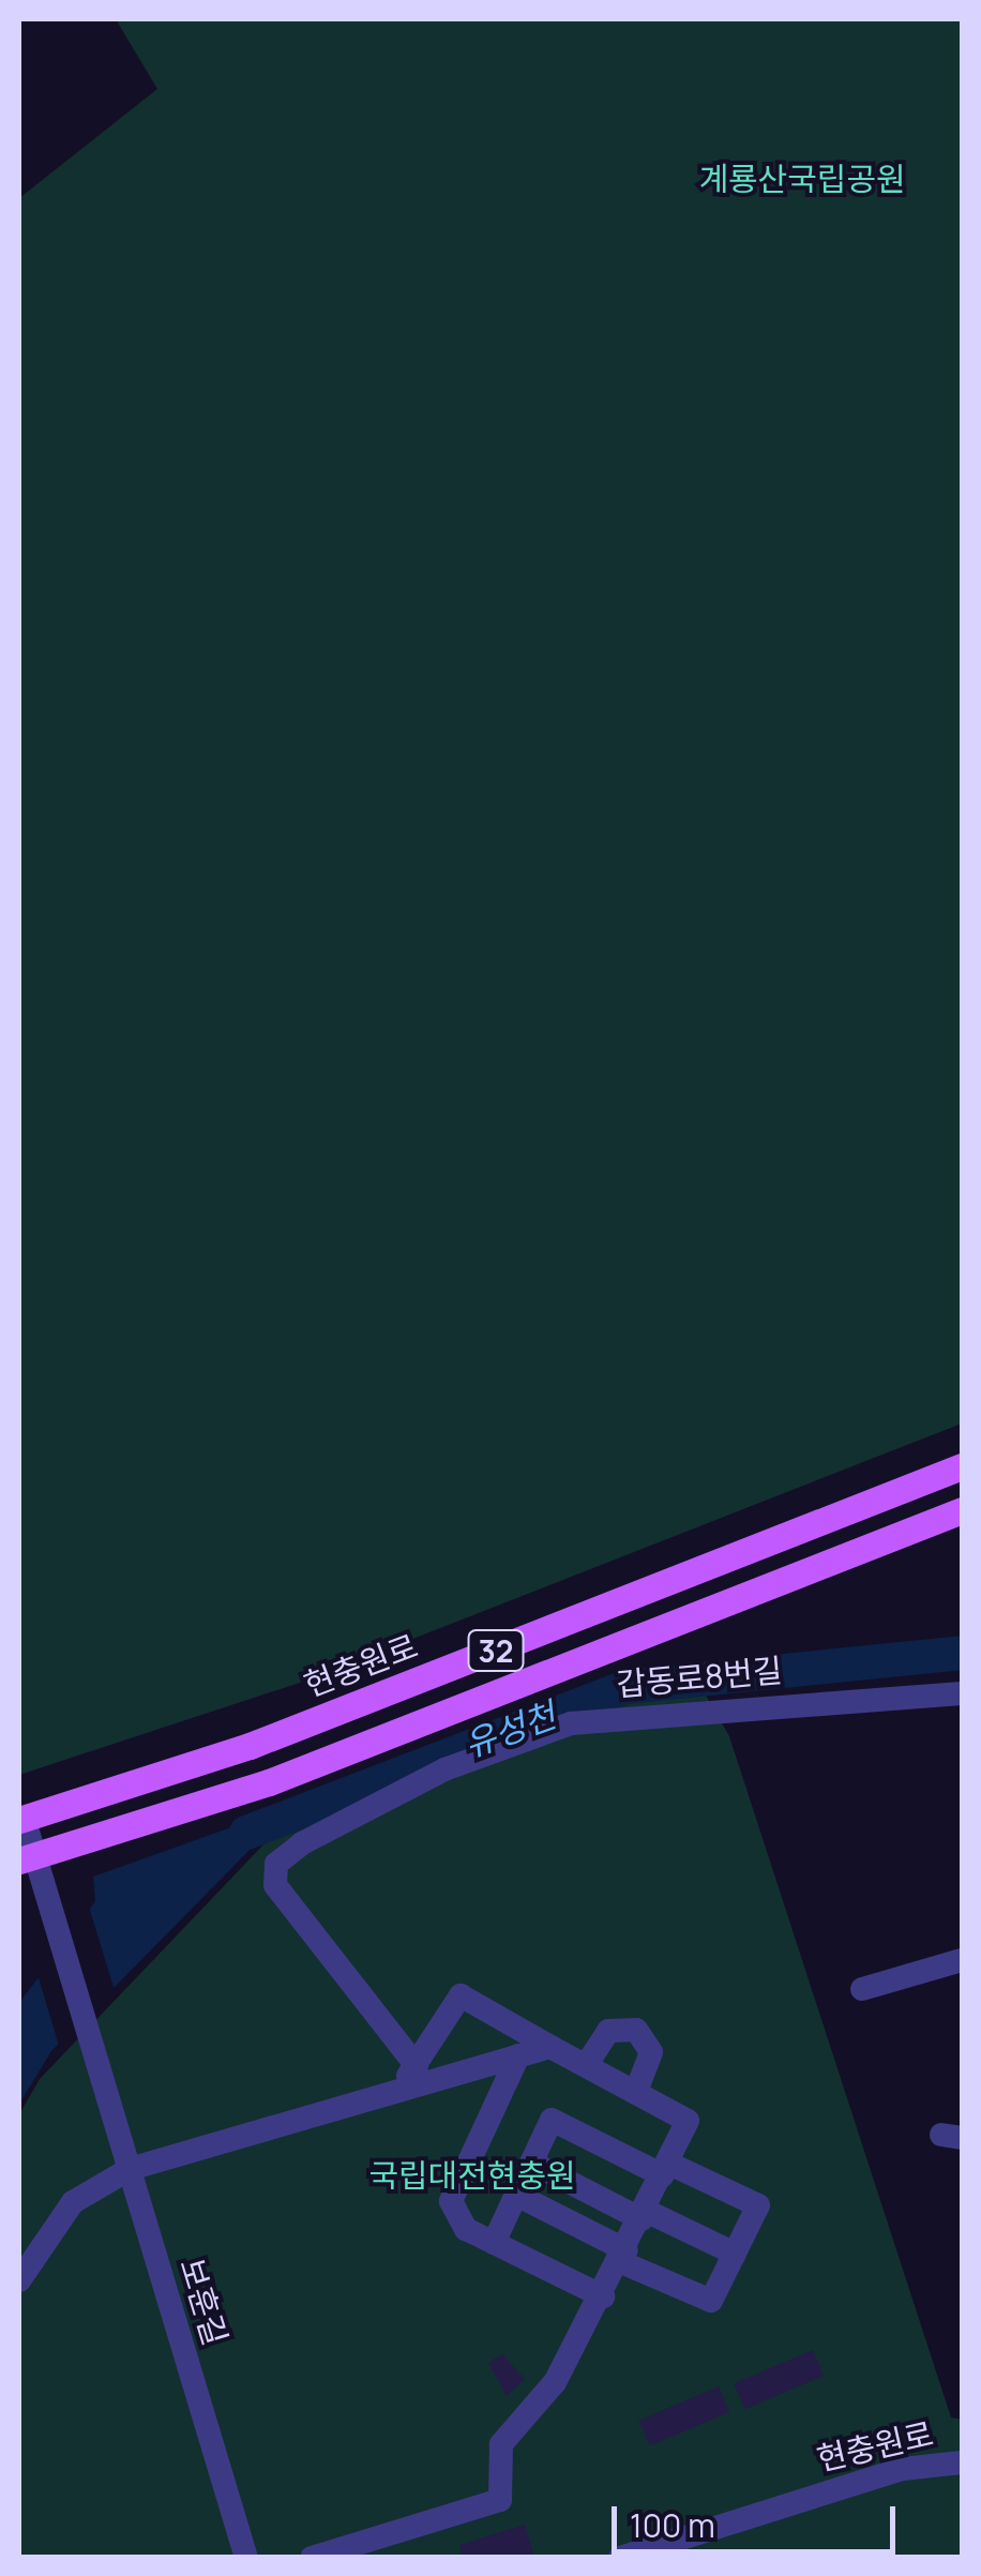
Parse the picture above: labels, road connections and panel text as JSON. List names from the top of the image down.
{
  "streets": {
    "main road": ["32", "현충원로"],
    "street": ["갑동로8번길", "보훈길"]
  },
  "crossings": [
    ["32", "보훈길"],
    ["현충원로", "보훈길"]
  ],
  "water": ["유성천"],
  "parks": ["계룡산국립공원", "국립대전현충원"],
  "scale_bar": "100 m"
}
